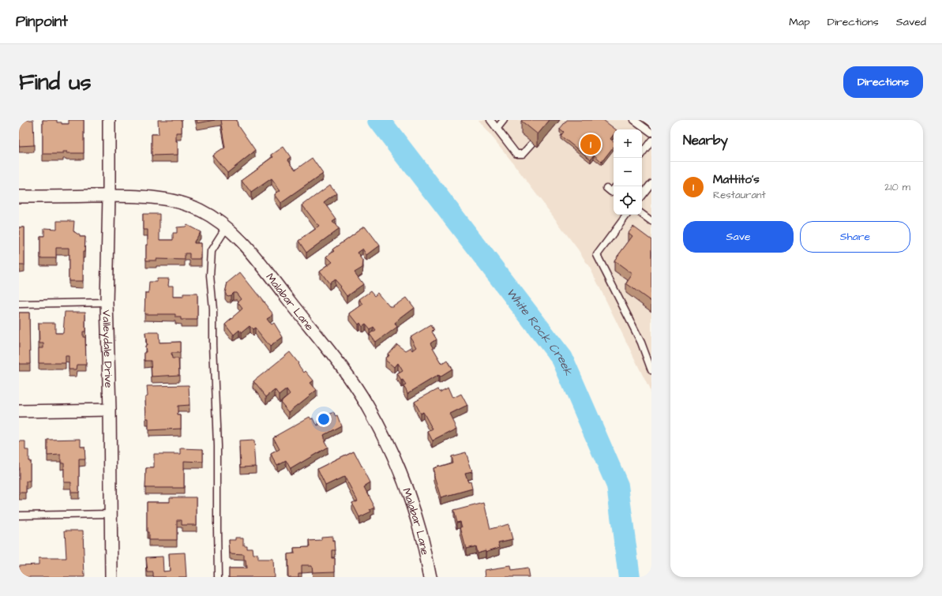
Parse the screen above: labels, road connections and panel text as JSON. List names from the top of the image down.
{
  "streets": {
    "street": ["Malabar Lane", "Valleydale Drive"]
  },
  "crossings": [
    ["Malabar Lane", "Valleydale Drive"]
  ],
  "water": ["White Rock Creek"],
  "page": {
    "header": "Pinpoint",
    "nav": ["Map", "Directions", "Saved"],
    "buttons": [
      "Directions",
      ["Save", "Share"]
    ],
    "title": "Find us",
    "heading": "Nearby",
    "map_buttons": ["+", "−"],
    "pins": "1",
    "list": [
      {
        "mark": "1",
        "name": "Mattito's",
        "note": "Restaurant",
        "value": "210 m"
      }
    ]
  }
}
